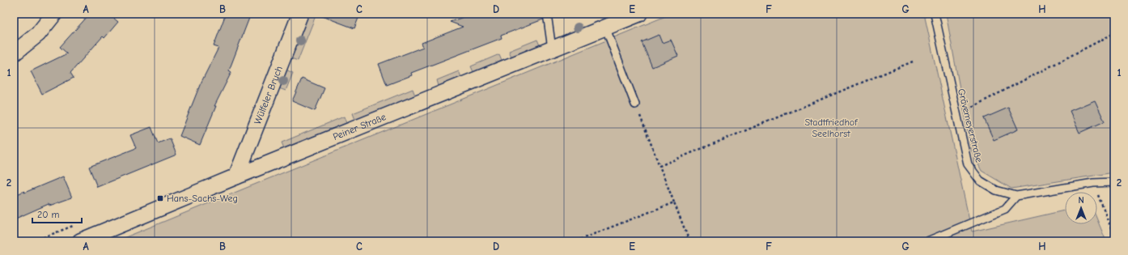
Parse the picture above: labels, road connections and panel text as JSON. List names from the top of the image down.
{
  "streets": {
    "street": ["Wülfeler Bruch", "Peiner Straße"],
    "lane": ["Grävemeyerstraße"]
  },
  "crossings": [
    ["Wülfeler Bruch", "Peiner Straße"]
  ],
  "parks": ["Stadtfriedhof Seelhorst"],
  "places": {
    "transit": ["Hans-Sachs-Weg"]
  },
  "scale_bar": "20 m",
  "north": "top",
  "grid": {
    "columns": [
      "A",
      "B",
      "C",
      "D",
      "E",
      "F",
      "G",
      "H"
    ],
    "rows": ["1", "2"]
  }
}
